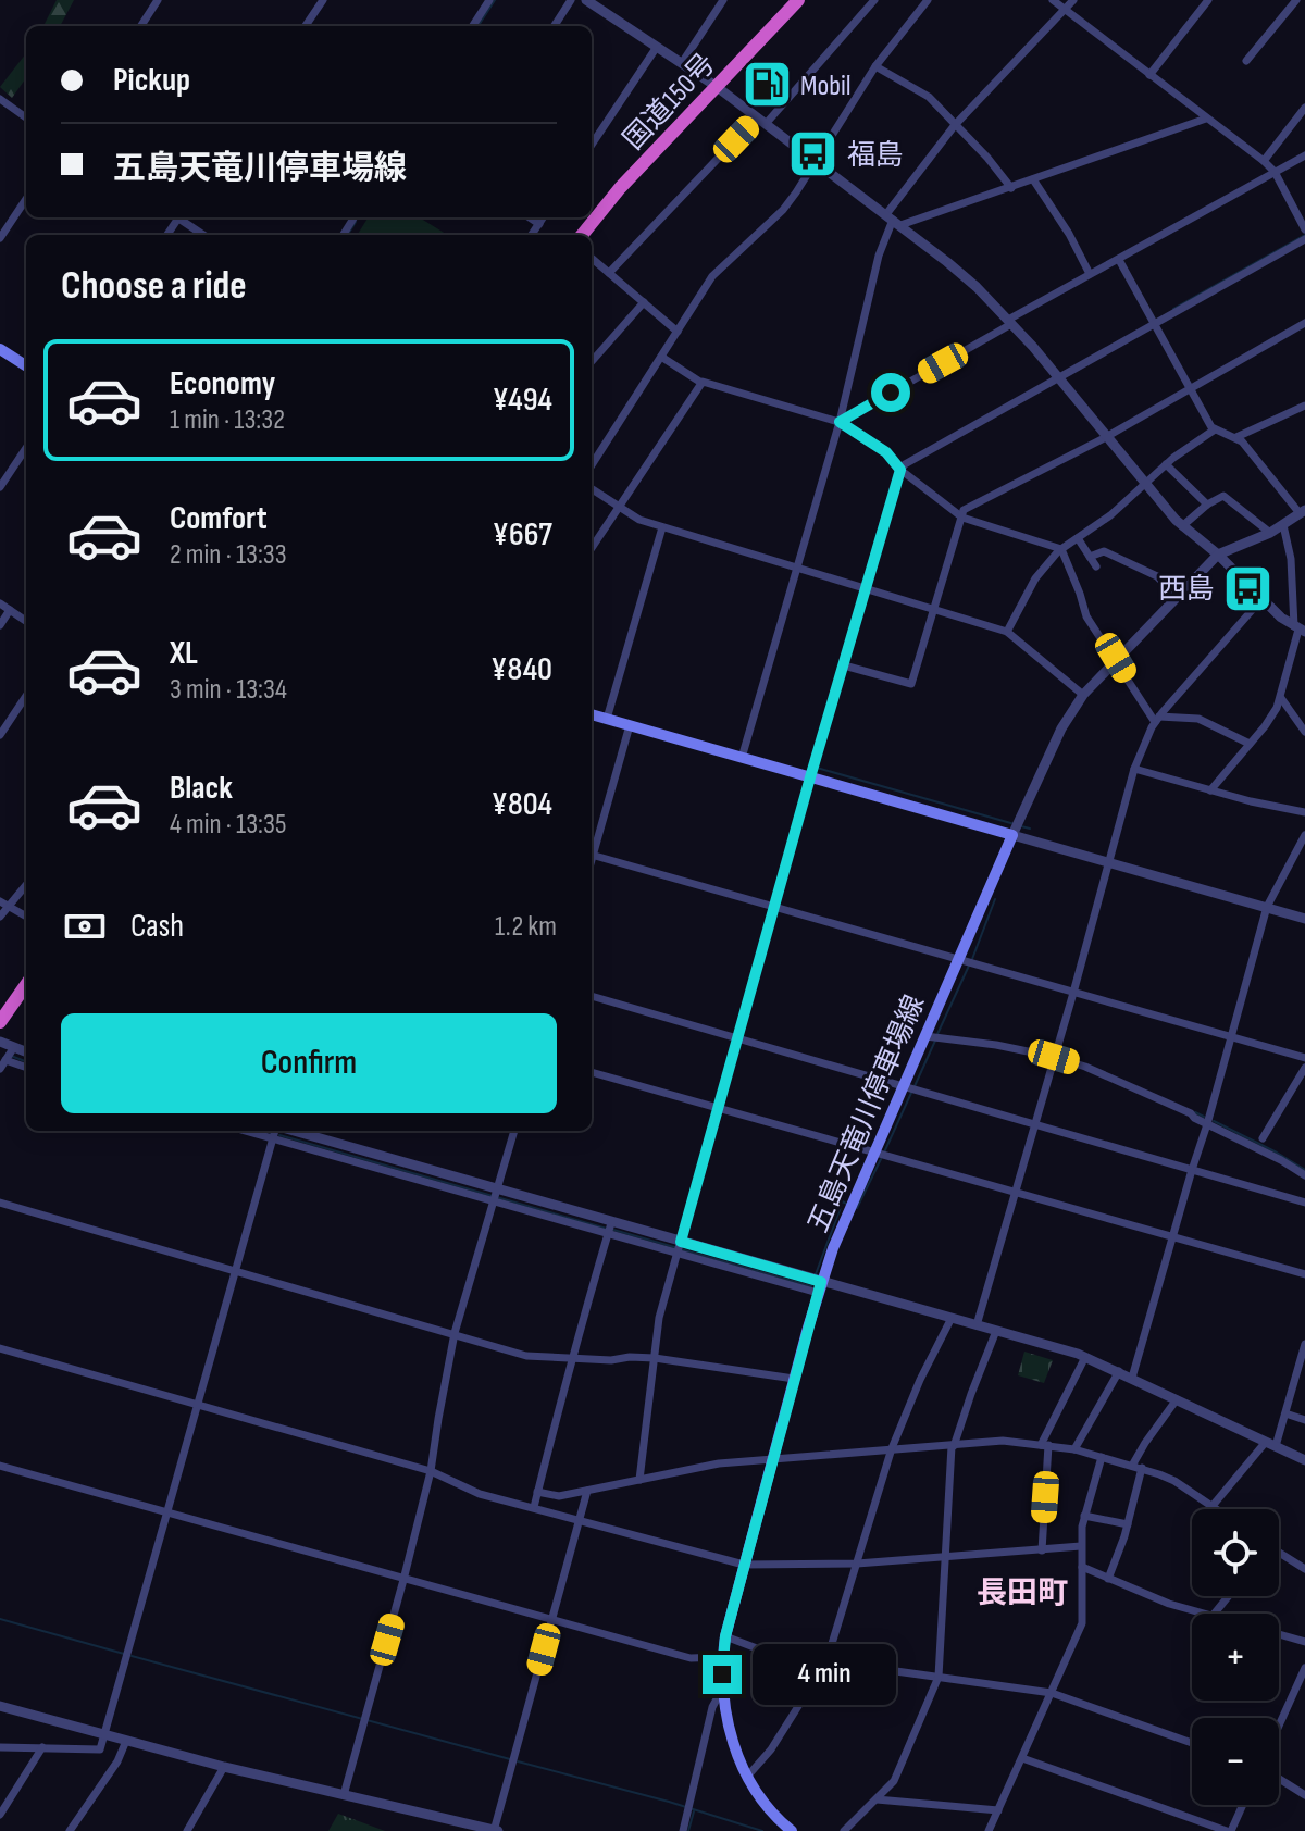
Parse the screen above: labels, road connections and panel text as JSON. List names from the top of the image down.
{
  "streets": {
    "highway": ["国道150号"],
    "main road": ["五島天竜川停車場線"]
  },
  "districts": ["長田町"],
  "places": {
    "fuel station": ["Mobil"],
    "bus stop": ["福島", "西島"]
  },
  "page": {
    "banner": ["Pickup", "五島天竜川停車場線"],
    "heading": "Choose a ride",
    "list": [
      {
        "name": "Economy",
        "note": "1 min · 13:32",
        "value": "¥494"
      },
      {
        "name": "Comfort",
        "note": "2 min · 13:33",
        "value": "¥667"
      },
      {
        "name": "XL",
        "note": "3 min · 13:34",
        "value": "¥840"
      },
      {
        "name": "Black",
        "note": "4 min · 13:35",
        "value": "¥804"
      }
    ],
    "pay": ["Cash", "1.2 km"],
    "buttons": "Confirm",
    "map_buttons": ["+", "−"],
    "bubble": "4 min"
  }
}
